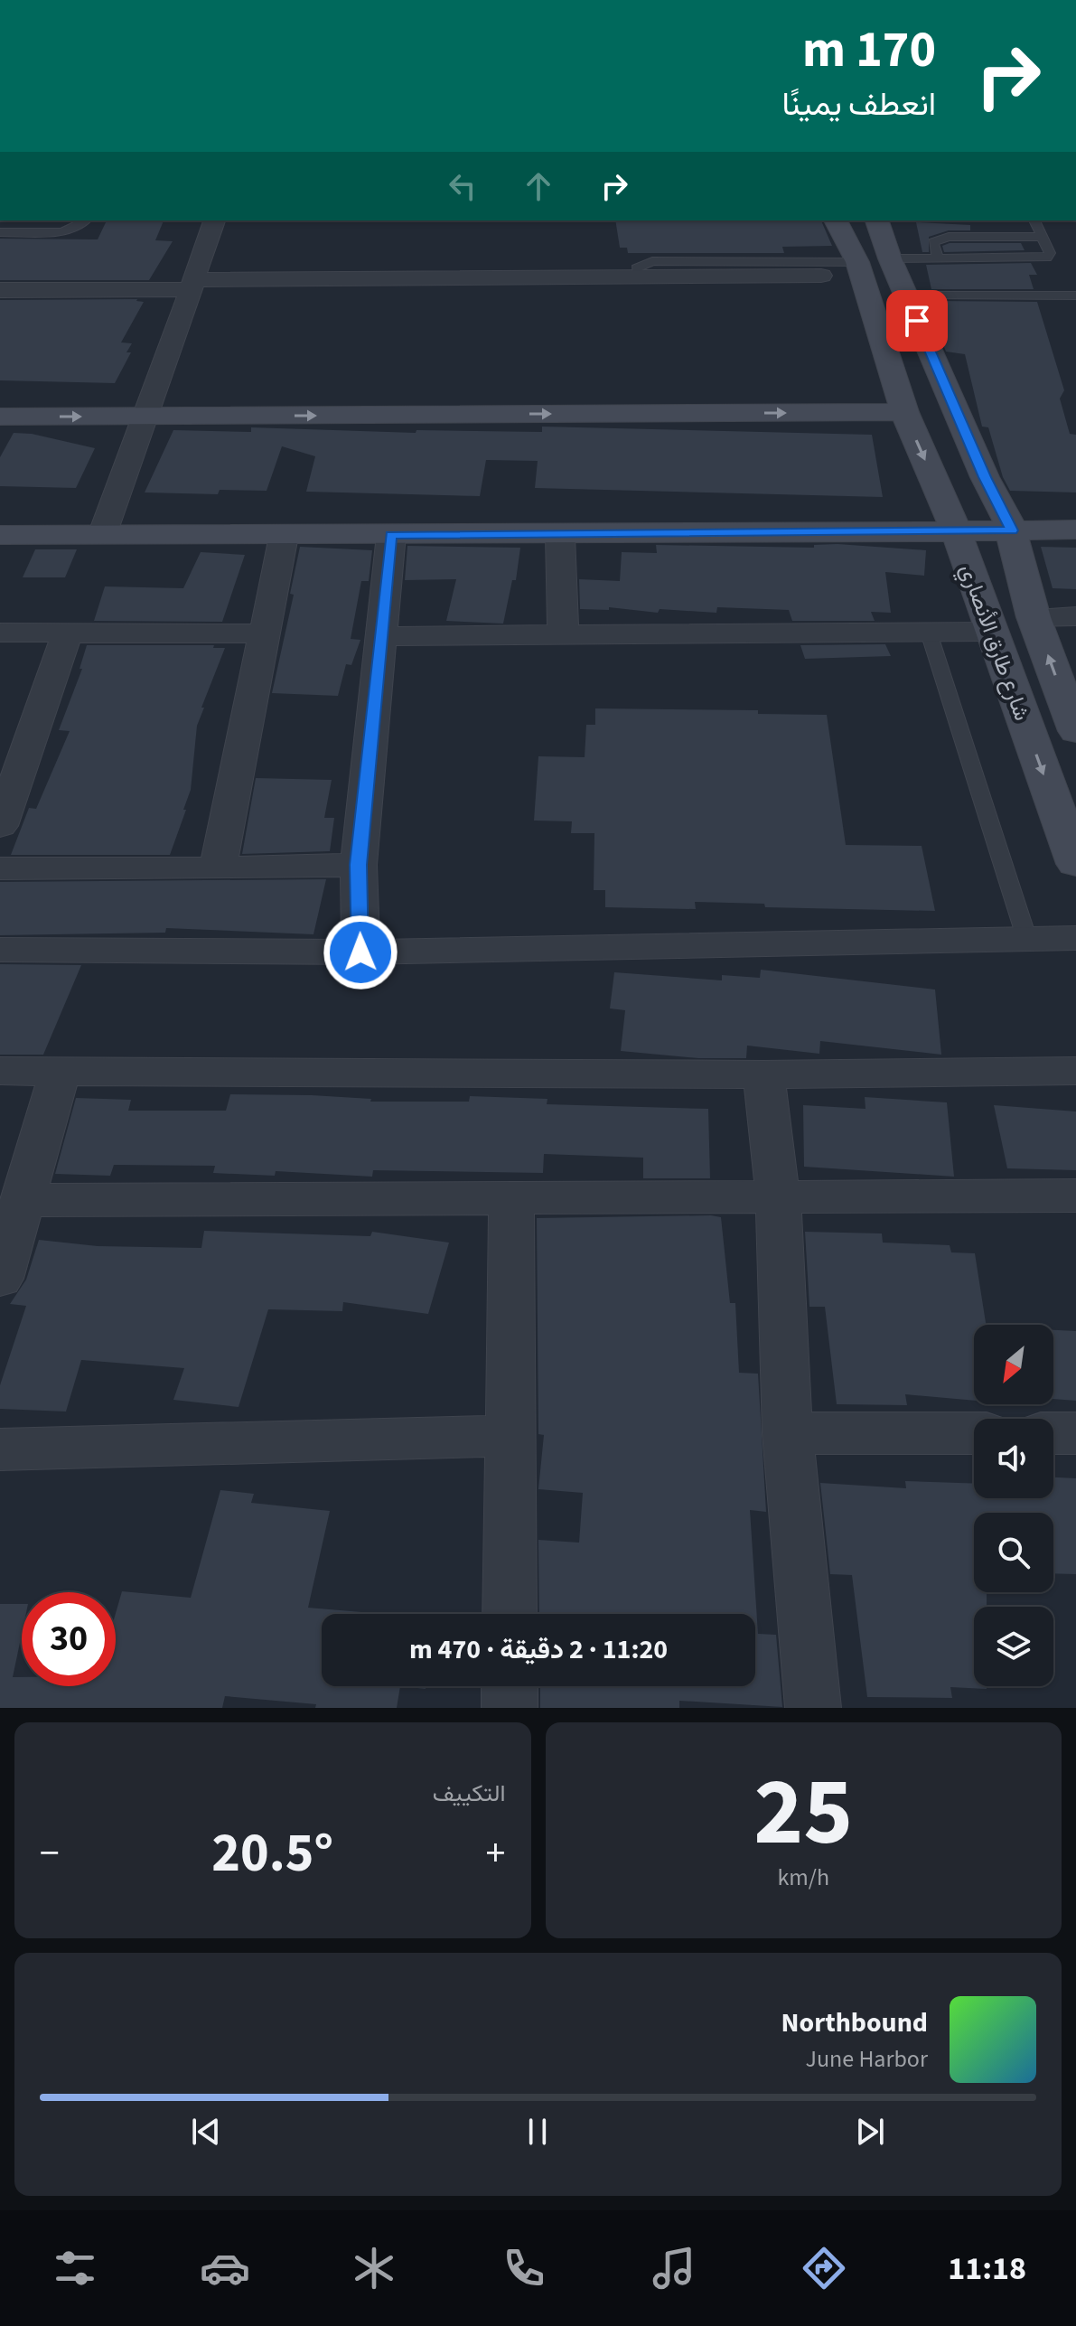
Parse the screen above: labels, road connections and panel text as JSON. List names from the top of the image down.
{
  "streets": {
    "street": ["شارع طارق الأنصاري"]
  },
  "north": "bottom left",
  "page": {
    "turn": ["170 m", "انعطف يمينًا"],
    "limit": "30",
    "trip": "11:20 · 2 دقيقة · 470 m",
    "tile": [
      ["25", "km/h"],
      "التكييف"
    ],
    "heat": ["−", "20.5°", "+"],
    "song": ["Northbound", "June Harbor"],
    "tabs": "11:18"
  }
}
